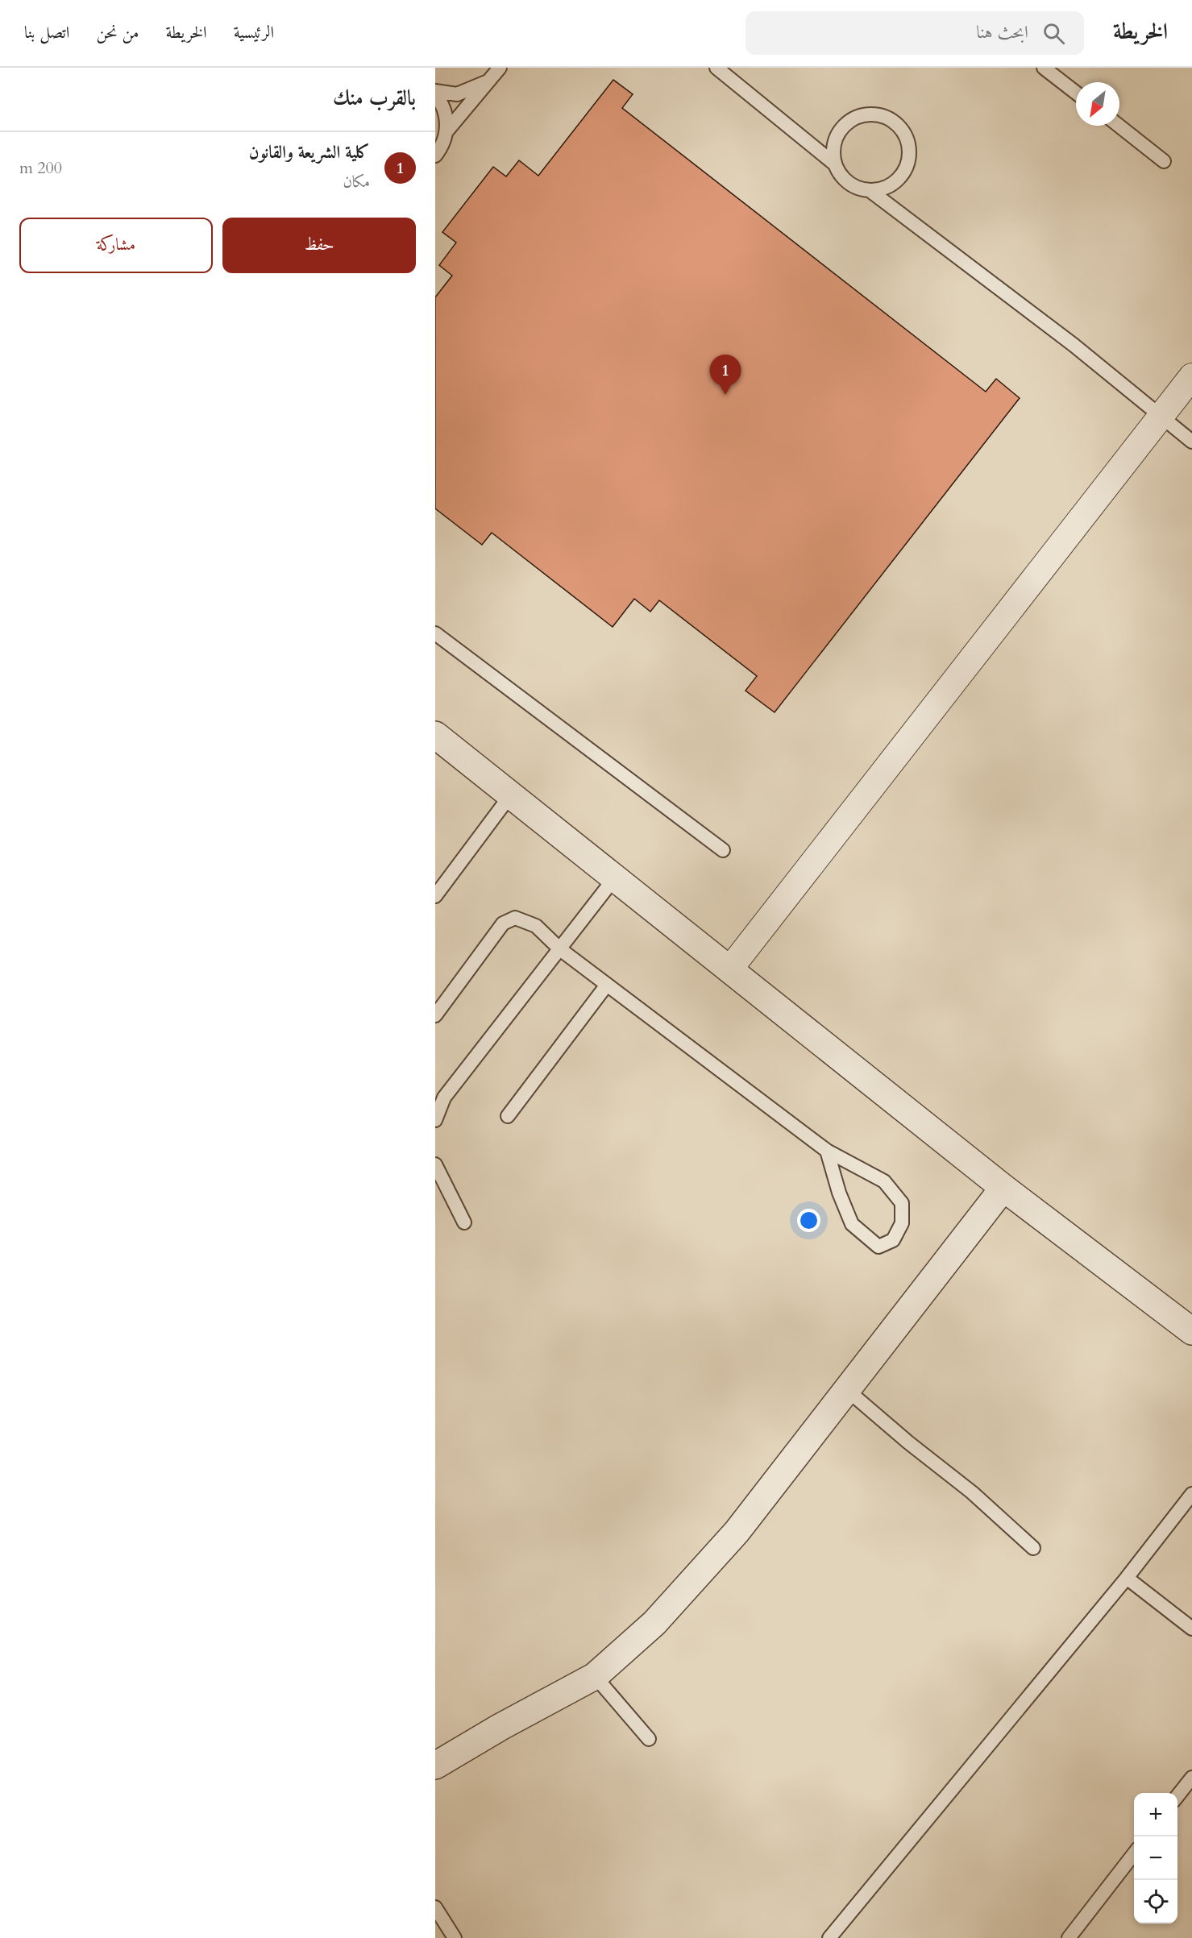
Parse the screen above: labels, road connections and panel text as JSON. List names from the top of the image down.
{
  "north": "bottom left",
  "page": {
    "header": "الخريطة",
    "search": "ابحث هنا",
    "nav": [
      "الرئيسية",
      "الخريطة",
      "من نحن",
      "اتصل بنا"
    ],
    "heading": "بالقرب منك",
    "list": [
      {
        "mark": "1",
        "name": "كلية الشريعة والقانون",
        "note": "مكان",
        "value": "200 m"
      }
    ],
    "buttons": ["حفظ", "مشاركة"],
    "pins": "1",
    "map_buttons": ["+", "−"]
  }
}
